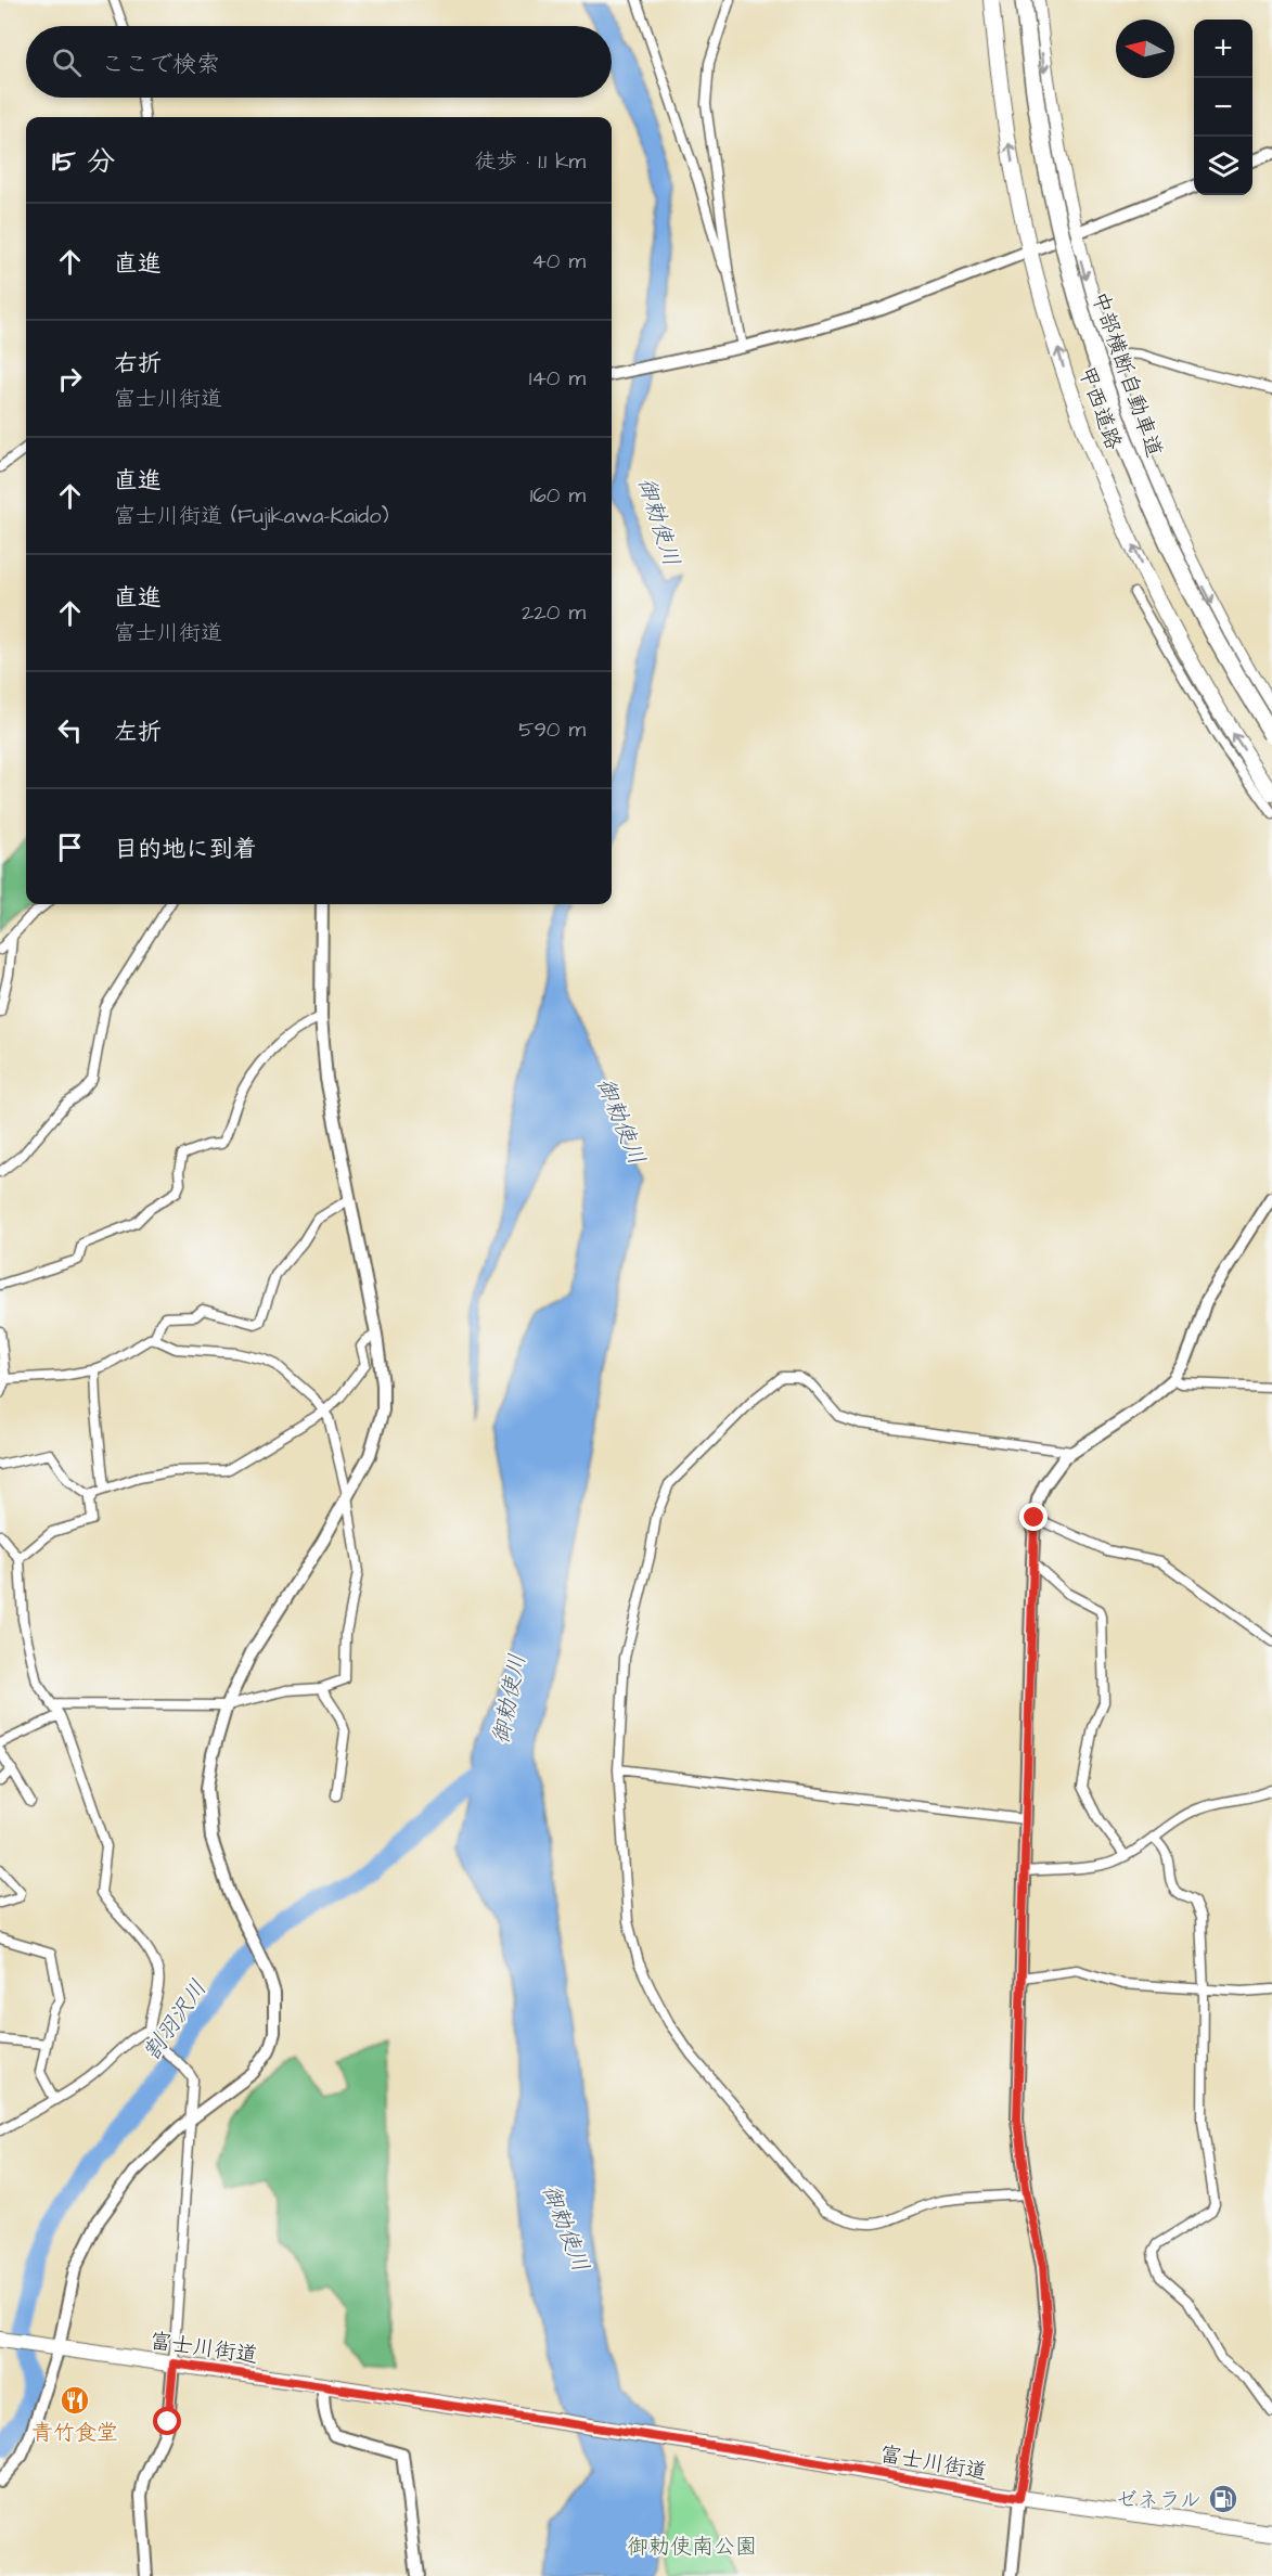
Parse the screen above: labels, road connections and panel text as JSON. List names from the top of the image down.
{
  "streets": {
    "highway": ["中部横断自動車道"],
    "main road": ["甲西道路", "富士川街道"]
  },
  "water": ["御勅使川", "割羽沢川"],
  "parks": ["御勅使南公園"],
  "places": {
    "restaurant": ["青竹食堂"],
    "fuel station": ["ゼネラル"]
  },
  "north": "left",
  "page": {
    "map_buttons": ["+", "−"],
    "search": "ここで検索",
    "heading": ["15 分", "徒歩 · 1.1 km"],
    "list": [
      ["直進", "40 m"],
      ["右折", "富士川街道", "140 m"],
      ["直進", "富士川街道 (Fujikawa-Kaido)", "160 m"],
      ["直進", "富士川街道", "220 m"],
      ["左折", "590 m"],
      "目的地に到着"
    ]
  }
}
